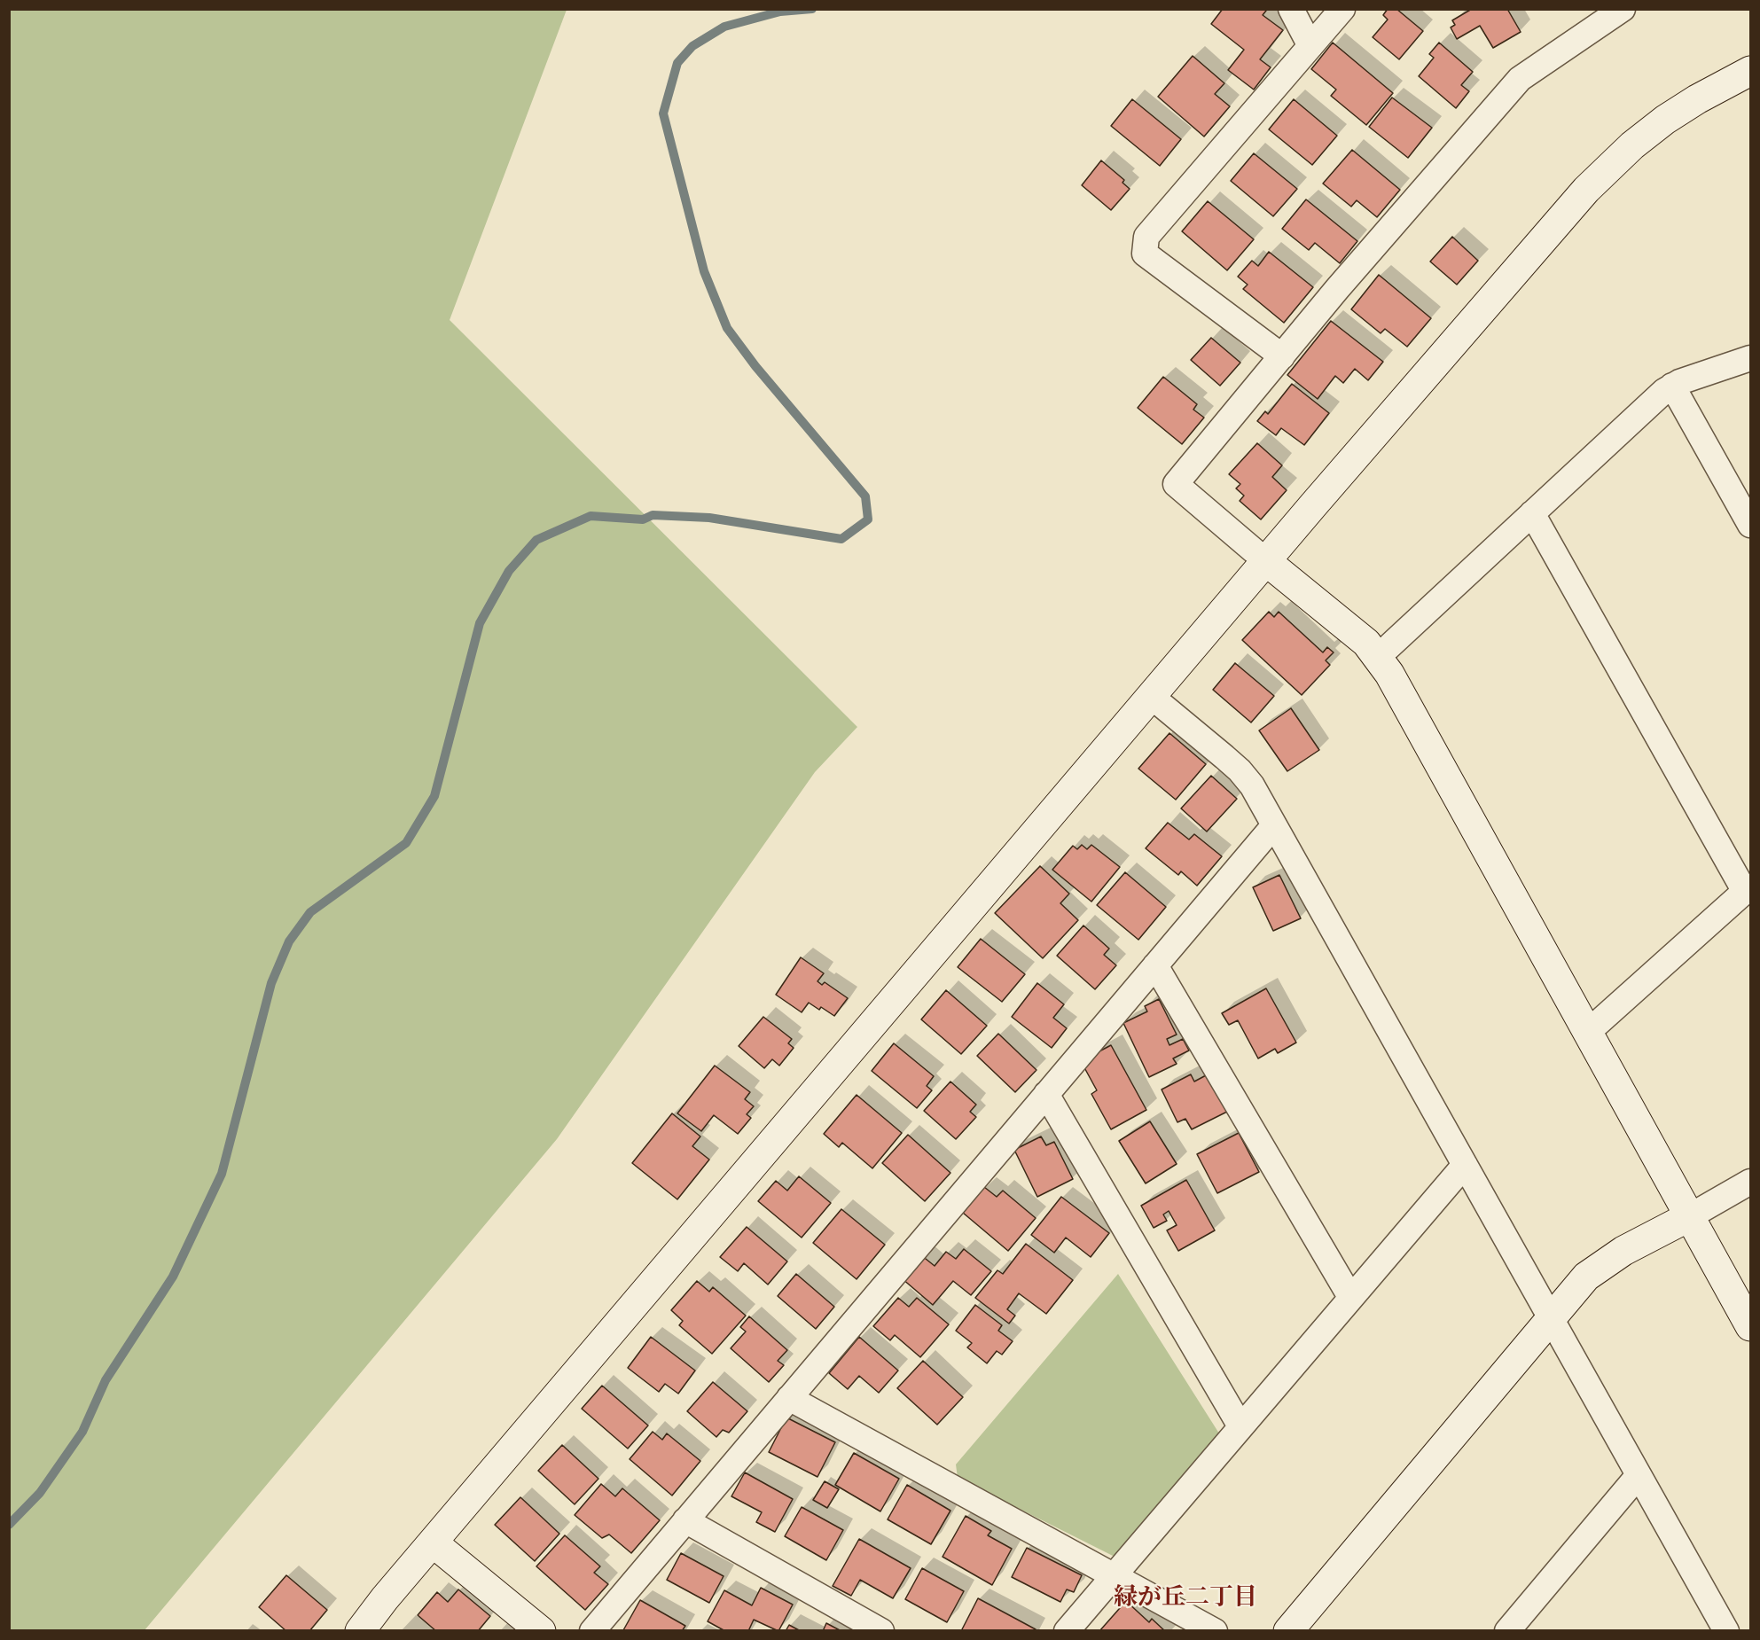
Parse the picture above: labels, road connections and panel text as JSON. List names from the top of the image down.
{
  "districts": ["緑が丘二丁目"]
}
